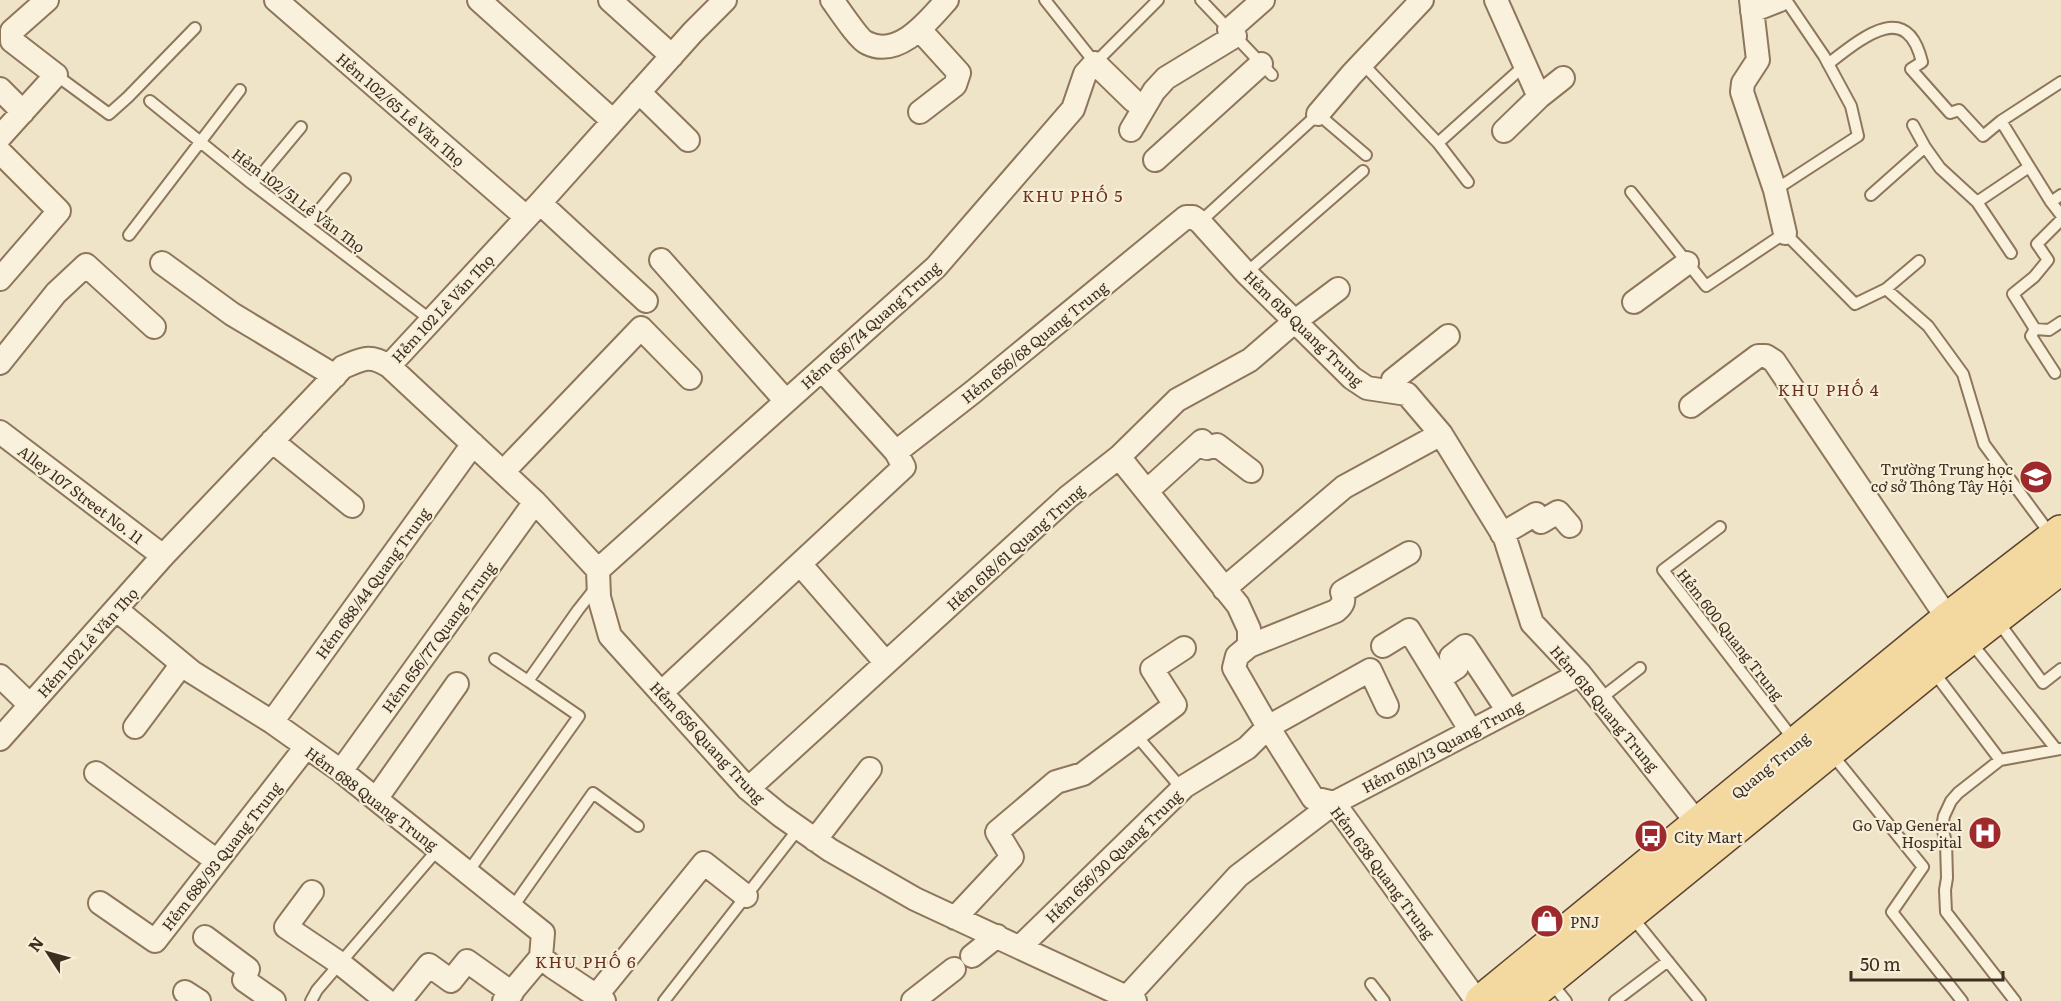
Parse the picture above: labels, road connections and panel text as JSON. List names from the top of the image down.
{
  "streets": {
    "main road": ["Quang Trung"],
    "street": [
      "Hẻm 102/65 Lê Văn Thọ",
      "Hẻm 102 Lê Văn Thọ",
      "Hẻm 656/74 Quang Trung",
      "Hẻm 618 Quang Trung",
      "Hẻm 656/68 Quang Trung",
      "Alley 107 Street No. 11",
      "Hẻm 618/61 Quang Trung",
      "Hẻm 688/44 Quang Trung",
      "Hẻm 656/77 Quang Trung",
      "Hẻm 656 Quang Trung",
      "Hẻm 618/13 Quang Trung",
      "Hẻm 688 Quang Trung",
      "Hẻm 688/93 Quang Trung",
      "Hẻm 656/30 Quang Trung",
      "Hẻm 638 Quang Trung"
    ],
    "lane": ["Hẻm 102/51 Lê Văn Thọ", "Hẻm 600 Quang Trung"]
  },
  "crossings": [
    ["Hẻm 102/65 Lê Văn Thọ", "Hẻm 102 Lê Văn Thọ"],
    ["Hẻm 102/51 Lê Văn Thọ", "Hẻm 102 Lê Văn Thọ"],
    ["Hẻm 102 Lê Văn Thọ", "Alley 107 Street No. 11"],
    ["Hẻm 102 Lê Văn Thọ", "Hẻm 688 Quang Trung"],
    ["Hẻm 656/74 Quang Trung", "Hẻm 656 Quang Trung"],
    ["Hẻm 618 Quang Trung", "Hẻm 656/68 Quang Trung"],
    ["Hẻm 618 Quang Trung", "Hẻm 618/61 Quang Trung"],
    ["Hẻm 618 Quang Trung", "Hẻm 618/13 Quang Trung"],
    ["Hẻm 618 Quang Trung", "Quang Trung"],
    ["Hẻm 618/61 Quang Trung", "Hẻm 656 Quang Trung"],
    ["Hẻm 688/44 Quang Trung", "Hẻm 688 Quang Trung"],
    ["Hẻm 600 Quang Trung", "Quang Trung"],
    ["Hẻm 656/77 Quang Trung", "Hẻm 688 Quang Trung"],
    ["Hẻm 656 Quang Trung", "Hẻm 618/13 Quang Trung"],
    ["Hẻm 656 Quang Trung", "Hẻm 656/30 Quang Trung"],
    ["Hẻm 618/13 Quang Trung", "Hẻm 638 Quang Trung"],
    ["Hẻm 688 Quang Trung", "Hẻm 688/93 Quang Trung"],
    ["Hẻm 656/30 Quang Trung", "Hẻm 638 Quang Trung"]
  ],
  "districts": ["KHU PHỐ 5", "KHU PHỐ 4", "KHU PHỐ 6"],
  "places": {
    "school or university": ["Trường Trung học cơ sở Thông Tây Hội"],
    "hospital": ["Go Vap General Hospital"],
    "bus stop": ["City Mart"],
    "shop": ["PNJ"]
  },
  "scale_bar": "50 m",
  "north": "top left"
}
